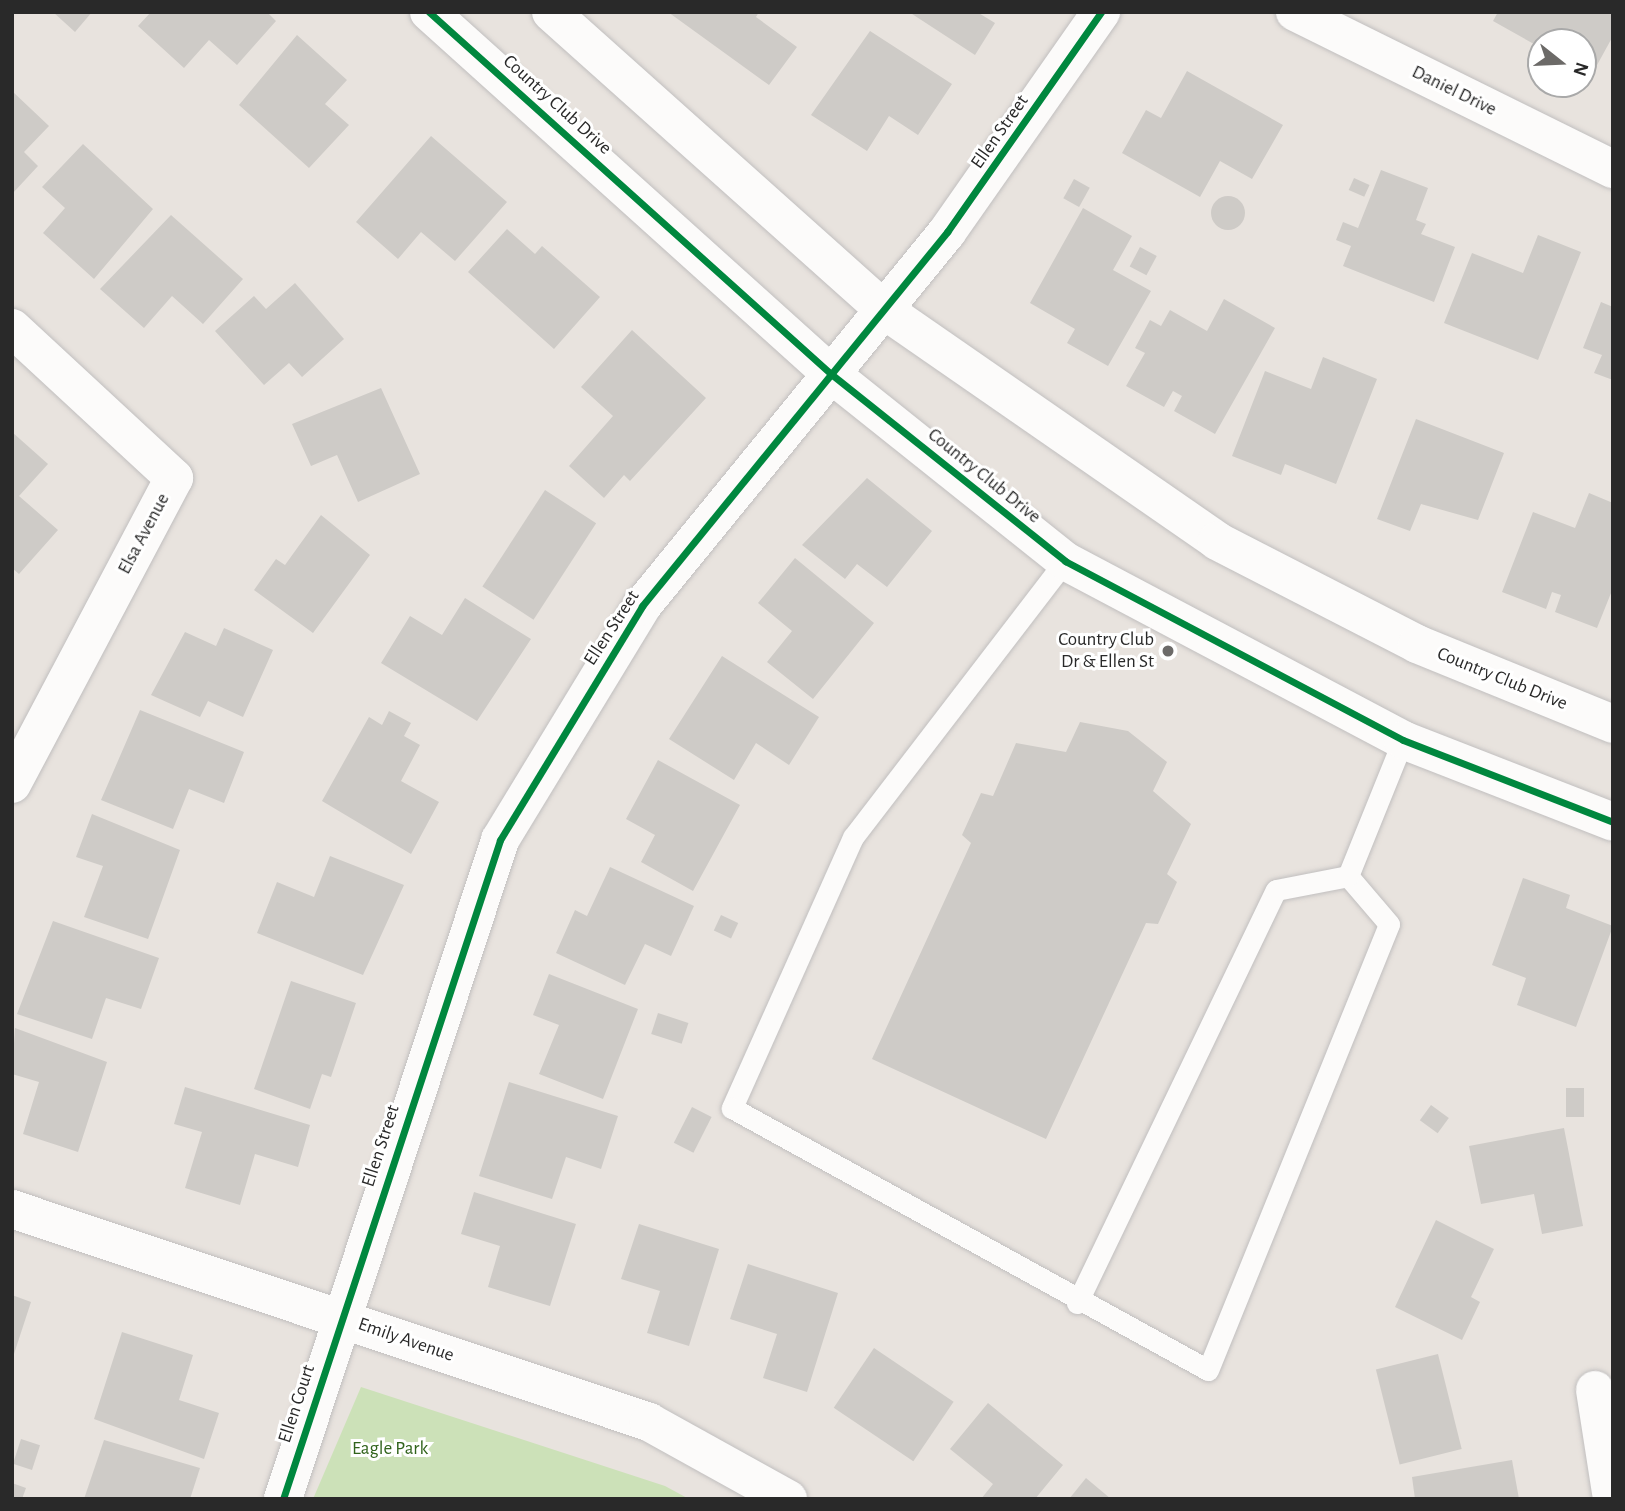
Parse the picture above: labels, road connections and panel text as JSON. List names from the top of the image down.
{
  "streets": {
    "street": [
      "Daniel Drive",
      "Country Club Drive",
      "Ellen Street",
      "Elsa Avenue",
      "Emily Avenue",
      "Ellen Court"
    ]
  },
  "crossings": [
    ["Country Club Drive", "Ellen Street"],
    ["Ellen Street", "Emily Avenue"],
    ["Ellen Street", "Ellen Court"],
    ["Emily Avenue", "Ellen Court"]
  ],
  "parks": ["Eagle Park"],
  "places": ["Country Club Dr & Ellen St"],
  "north": "right"
}
